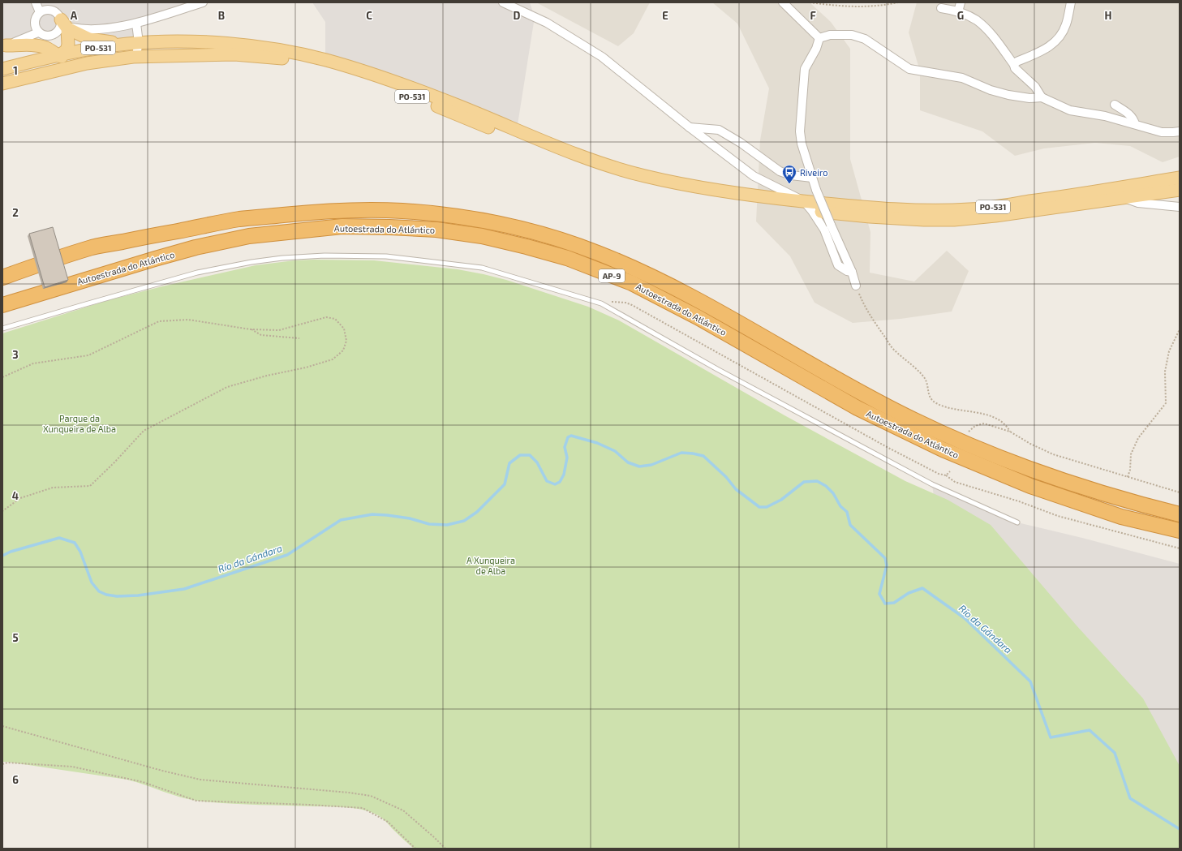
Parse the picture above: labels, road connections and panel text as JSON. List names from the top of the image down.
{
  "streets": {
    "highway": ["Autoestrada do Atlántico", "AP-9"],
    "main road": ["PO-531"]
  },
  "water": ["Río da Gándara"],
  "parks": ["Parque da Xunqueira de Alba", "A Xunqueira de Alba"],
  "places": {
    "bus stop": ["Riveiro"]
  },
  "grid": {
    "columns": [
      "A",
      "B",
      "C",
      "D",
      "E",
      "F",
      "G",
      "H"
    ],
    "rows": [
      "1",
      "2",
      "3",
      "4",
      "5",
      "6"
    ]
  }
}
